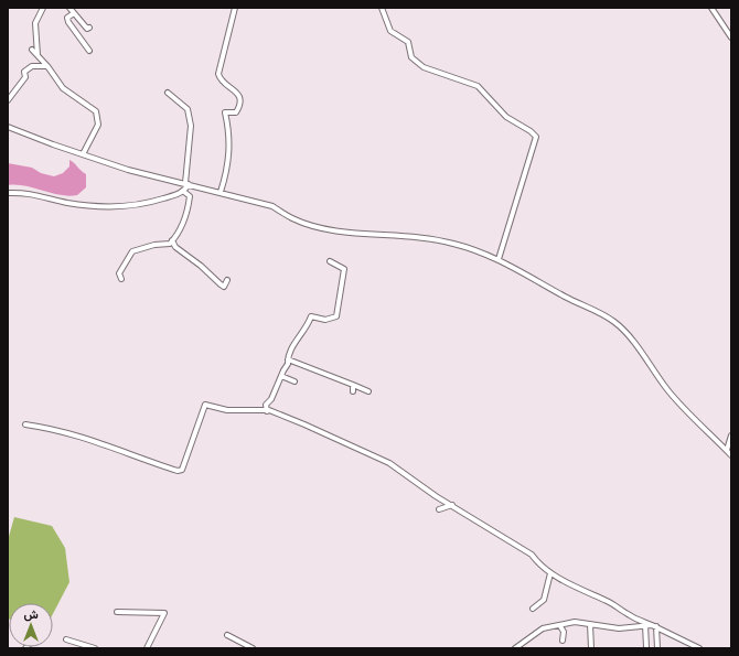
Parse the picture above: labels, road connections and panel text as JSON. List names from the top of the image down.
{
  "north": "top"
}
